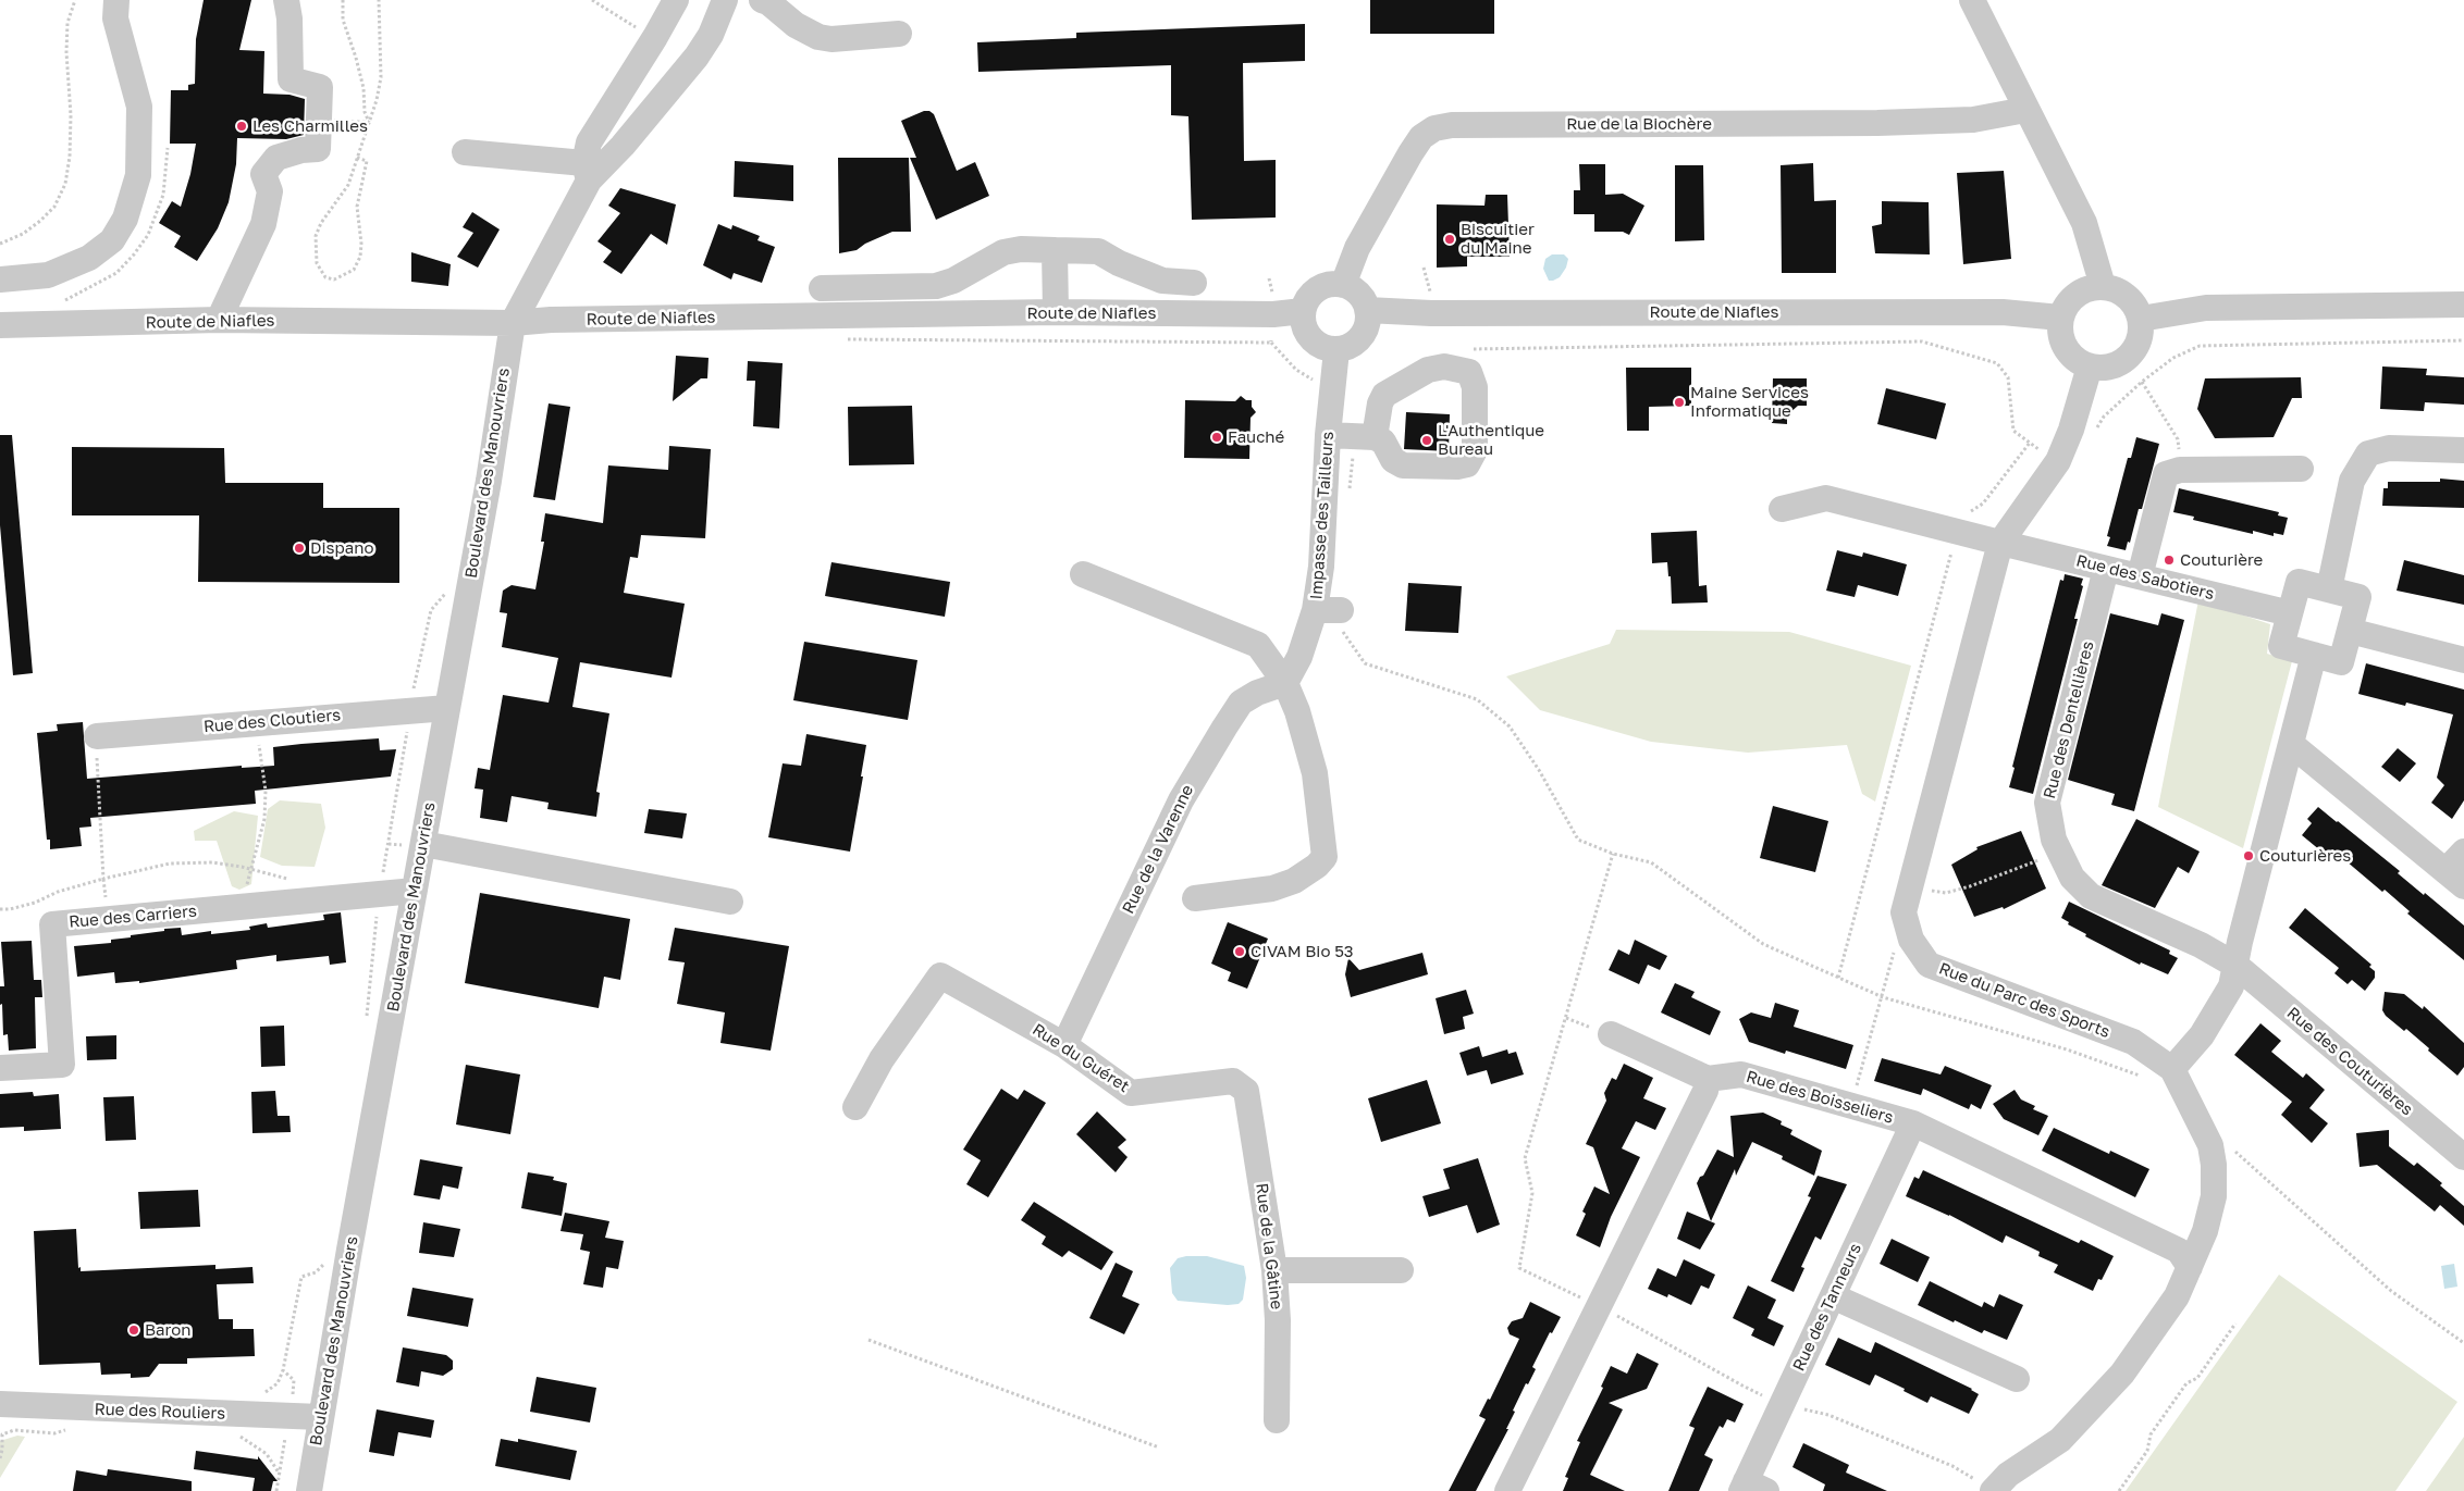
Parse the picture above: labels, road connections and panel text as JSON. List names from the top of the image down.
{
  "streets": {
    "street": [
      "Rue de la Biochère",
      "Route de Niafles",
      "Boulevard des Manouvriers",
      "Impasse des Tailleurs",
      "Rue des Sabotiers",
      "Rue des Dentellières",
      "Rue des Cloutiers",
      "Rue de la Varenne",
      "Rue des Carriers",
      "Rue du Parc des Sports",
      "Rue du Guéret",
      "Rue des Couturières",
      "Rue des Boisseliers",
      "Rue de la Gâtine",
      "Rue des Tanneurs",
      "Rue des Rouliers"
    ]
  },
  "crossings": [
    ["Rue de la Biochère", "Route de Niafles"],
    ["Rue de la Biochère", "Impasse des Tailleurs"],
    ["Route de Niafles", "Boulevard des Manouvriers"],
    ["Route de Niafles", "Impasse des Tailleurs"],
    ["Route de Niafles", "Rue du Parc des Sports"],
    ["Boulevard des Manouvriers", "Rue des Cloutiers"],
    ["Boulevard des Manouvriers", "Rue des Carriers"],
    ["Boulevard des Manouvriers", "Rue des Rouliers"],
    ["Impasse des Tailleurs", "Rue de la Varenne"],
    ["Rue des Sabotiers", "Rue des Dentellières"],
    ["Rue des Sabotiers", "Rue du Parc des Sports"],
    ["Rue des Dentellières", "Rue des Couturières"],
    ["Rue de la Varenne", "Rue du Guéret"],
    ["Rue du Parc des Sports", "Rue des Boisseliers"],
    ["Rue du Guéret", "Rue de la Gâtine"],
    ["Rue des Boisseliers", "Rue des Tanneurs"]
  ],
  "places": [
    "Les Charmilles",
    "Biscuitier du Maine",
    "Maine Services Informatique",
    "Fauché",
    "L'Authentique Bureau",
    "Dispano",
    "Couturière",
    "Couturières",
    "CIVAM Bio 53",
    "Baron"
  ]
}
